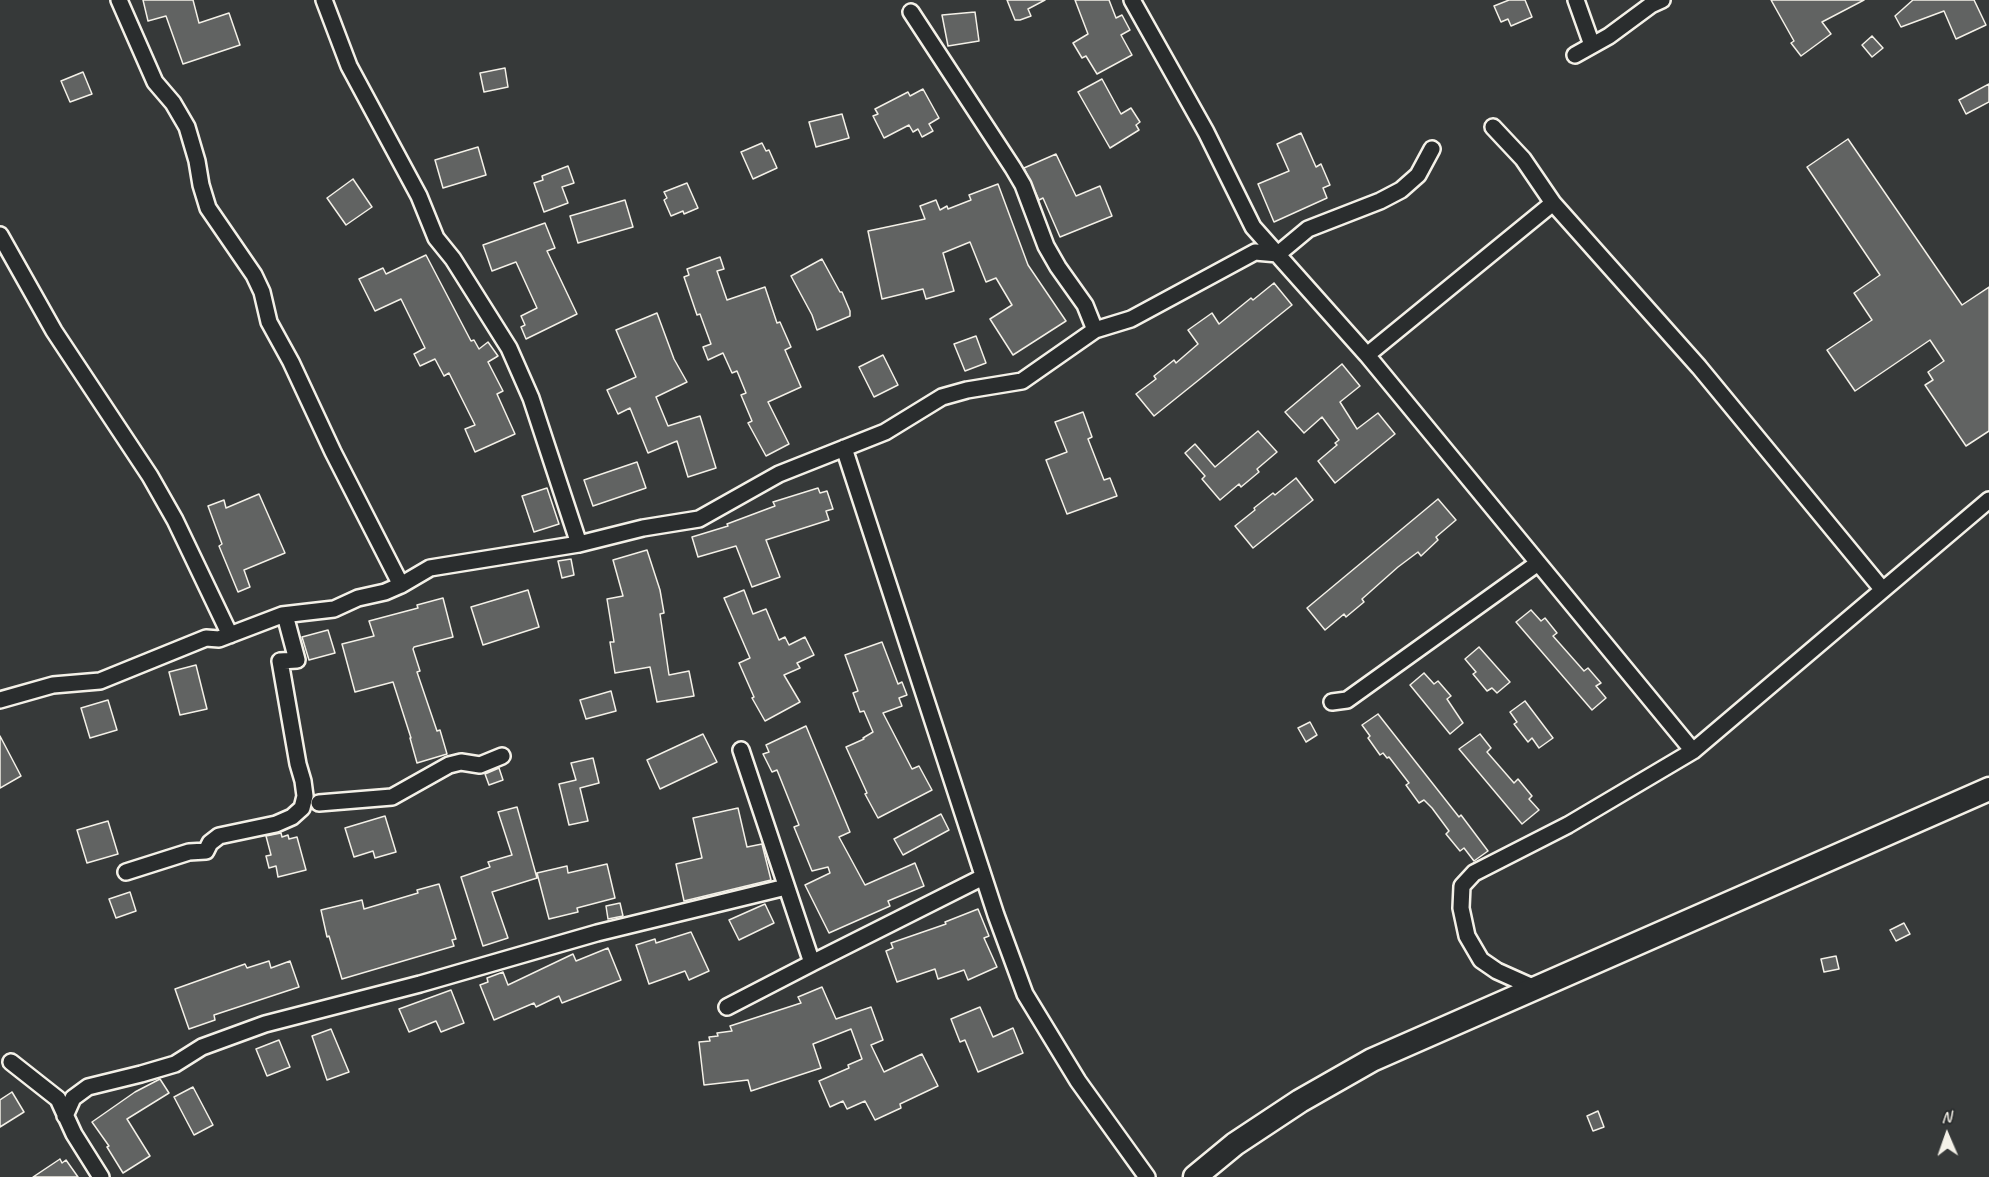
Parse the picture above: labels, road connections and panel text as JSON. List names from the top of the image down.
{
  "north": "top"
}
